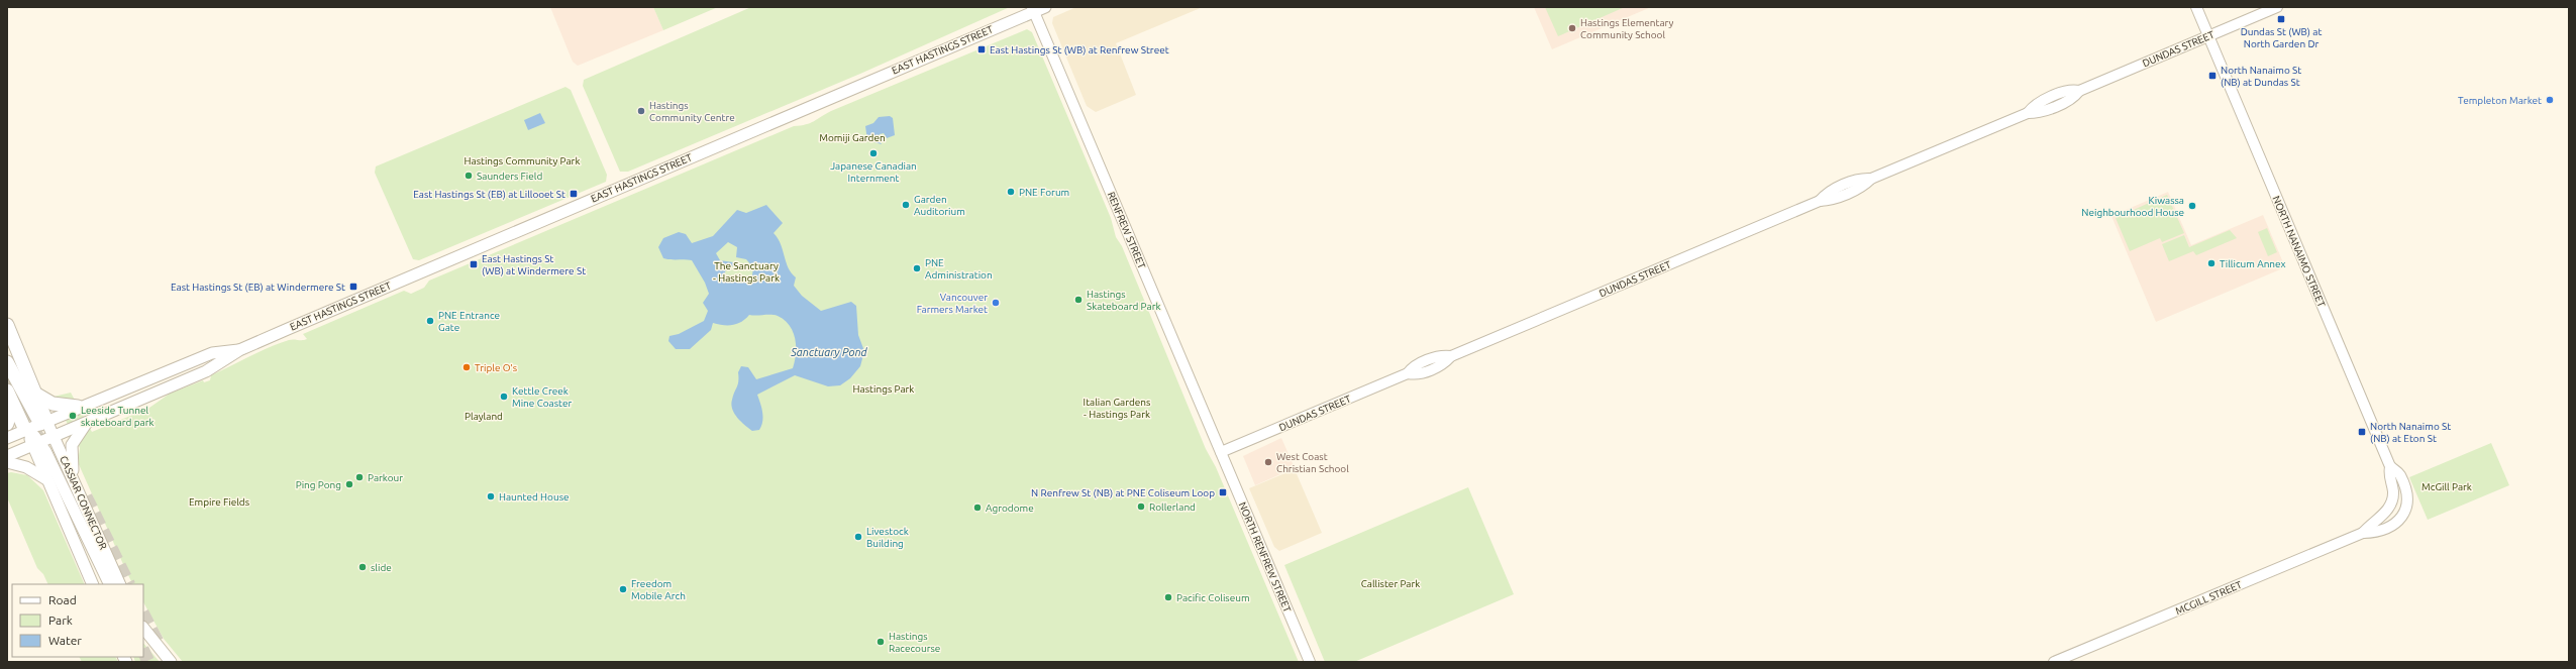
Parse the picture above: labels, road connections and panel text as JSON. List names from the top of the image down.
{
  "streets": {
    "main road": ["EAST HASTINGS STREET", "CASSIAR CONNECTOR"],
    "street": [
      "DUNDAS STREET",
      "RENFREW STREET",
      "NORTH NANAIMO STREET",
      "NORTH RENFREW STREET",
      "MCGILL STREET"
    ]
  },
  "crossings": [
    ["DUNDAS STREET", "RENFREW STREET"],
    ["DUNDAS STREET", "NORTH NANAIMO STREET"],
    ["DUNDAS STREET", "NORTH RENFREW STREET"],
    ["EAST HASTINGS STREET", "RENFREW STREET"],
    ["EAST HASTINGS STREET", "CASSIAR CONNECTOR"],
    ["RENFREW STREET", "NORTH RENFREW STREET"],
    ["NORTH NANAIMO STREET", "MCGILL STREET"]
  ],
  "water": ["Sanctuary Pond"],
  "parks": [
    "Momiji Garden",
    "Hastings Community Park",
    "The Sanctuary - Hastings Park",
    "Hastings Park",
    "Italian Gardens - Hastings Park",
    "Playland",
    "McGill Park",
    "Empire Fields",
    "Callister Park"
  ],
  "places": {
    "transit": [
      "Dundas St (WB) at North Garden Dr",
      "East Hastings St (WB) at Renfrew Street",
      "North Nanaimo St (NB) at Dundas St",
      "East Hastings St (EB) at Lillooet St",
      "East Hastings St (WB) at Windermere St",
      "East Hastings St (EB) at Windermere St",
      "North Nanaimo St (NB) at Eton St",
      "N Renfrew St (NB) at PNE Coliseum Loop"
    ],
    "other": [
      "Hastings Elementary Community School",
      "Templeton Market",
      "Hastings Community Centre",
      "Japanese Canadian Internment",
      "Saunders Field",
      "PNE Forum",
      "Garden Auditorium",
      "Kiwassa Neighbourhood House",
      "Tillicum Annex",
      "PNE Administration",
      "Hastings Skateboard Park",
      "Vancouver Farmers Market",
      "PNE Entrance Gate",
      "Triple O's",
      "Kettle Creek Mine Coaster",
      "Leeside Tunnel skateboard park",
      "West Coast Christian School",
      "Parkour",
      "Ping Pong",
      "Haunted House",
      "Rollerland",
      "Agrodome",
      "Livestock Building",
      "slide",
      "Freedom Mobile Arch",
      "Pacific Coliseum",
      "Hastings Racecourse"
    ]
  },
  "legend": ["Road", "Park", "Water"]
}
